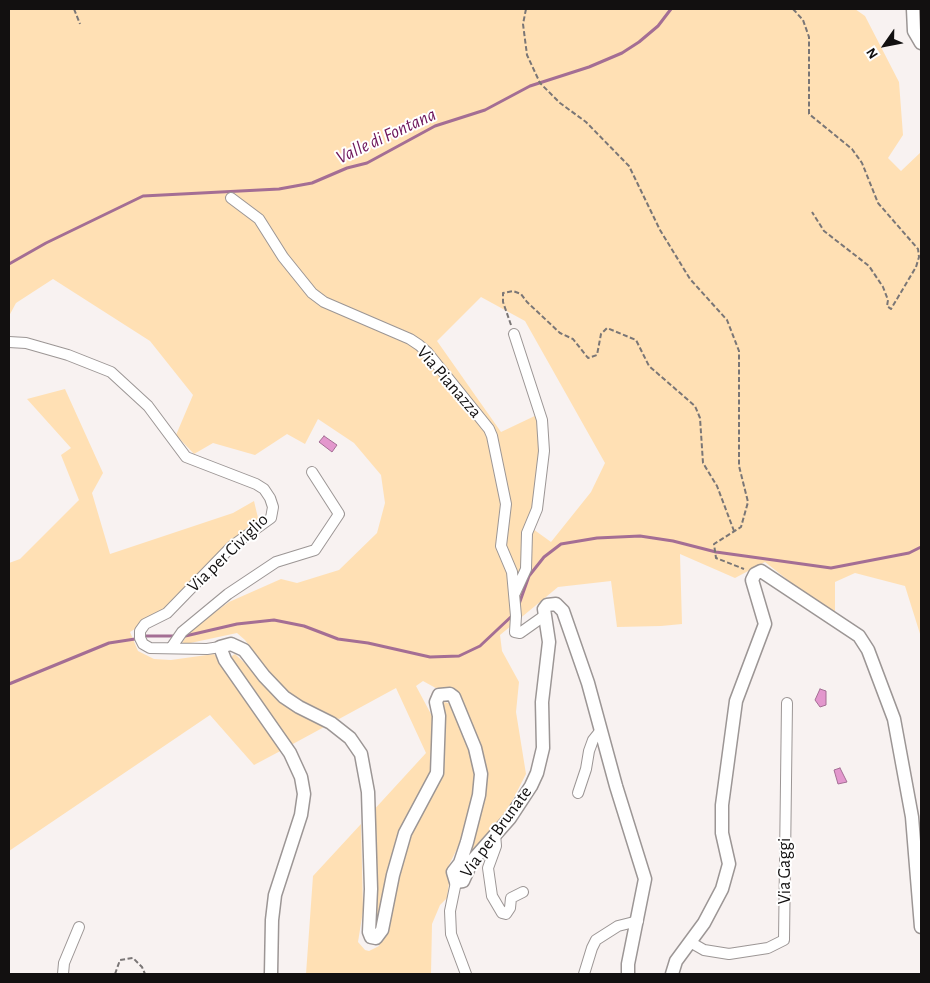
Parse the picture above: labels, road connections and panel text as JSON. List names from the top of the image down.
{
  "streets": {
    "street": [
      "Via Pianazza",
      "Via per Civiglio",
      "Via per Brunate",
      "Via Gaggi"
    ]
  },
  "crossings": [
    ["Via Pianazza", "Via per Brunate"],
    ["Via per Civiglio", "Via per Brunate"]
  ],
  "water": ["Valle di Fontana"],
  "north": "bottom left"
}
